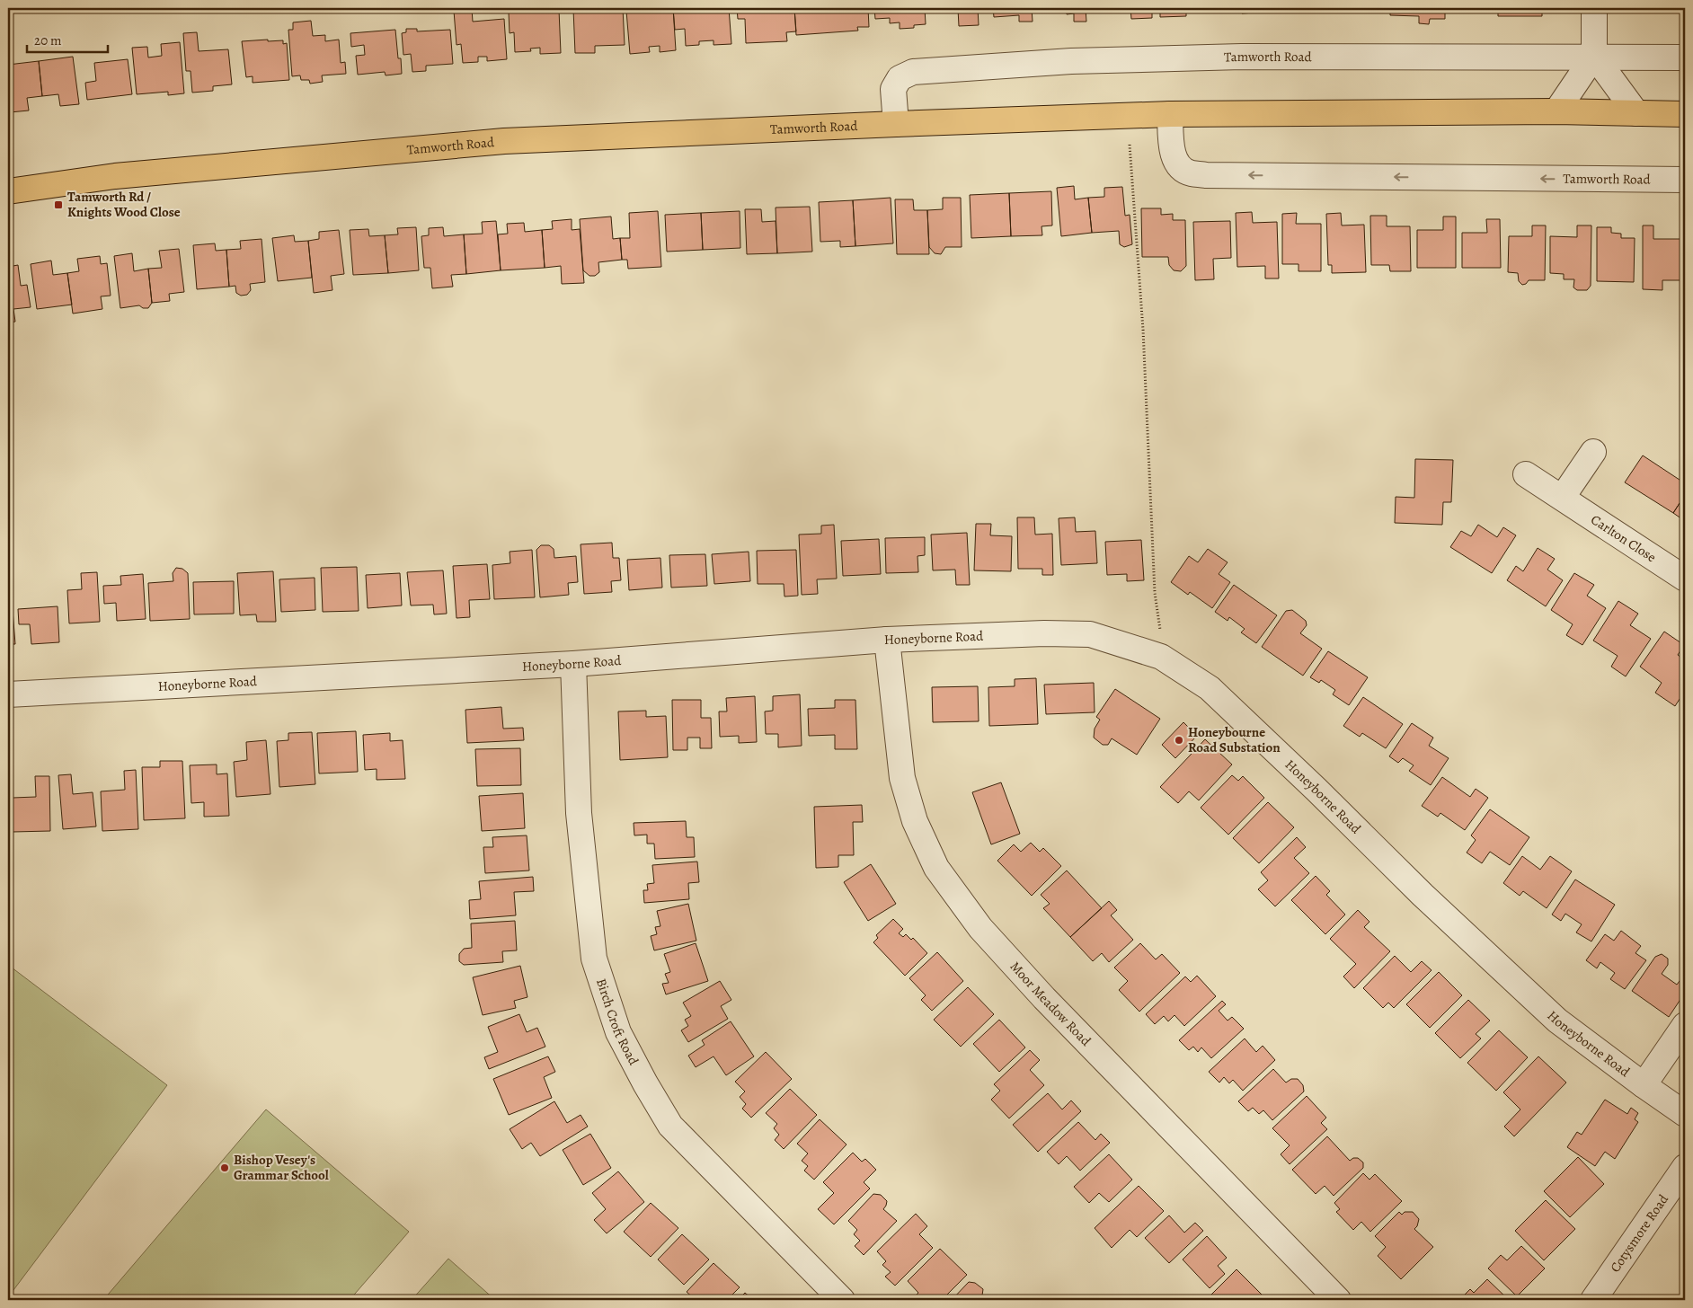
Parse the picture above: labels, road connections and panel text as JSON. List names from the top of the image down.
{
  "streets": {
    "main road": ["Tamworth Road"],
    "street": [
      "Carlton Close",
      "Honeyborne Road",
      "Moor Meadow Road",
      "Birch Croft Road",
      "Cotysmore Road"
    ]
  },
  "crossings": [
    ["Honeyborne Road", "Moor Meadow Road"],
    ["Honeyborne Road", "Birch Croft Road"]
  ],
  "places": {
    "transit": ["Tamworth Rd / Knights Wood Close"],
    "other": ["Honeybourne Road Substation", "Bishop Vesey's Grammar School"]
  },
  "scale_bar": "20 m"
}
